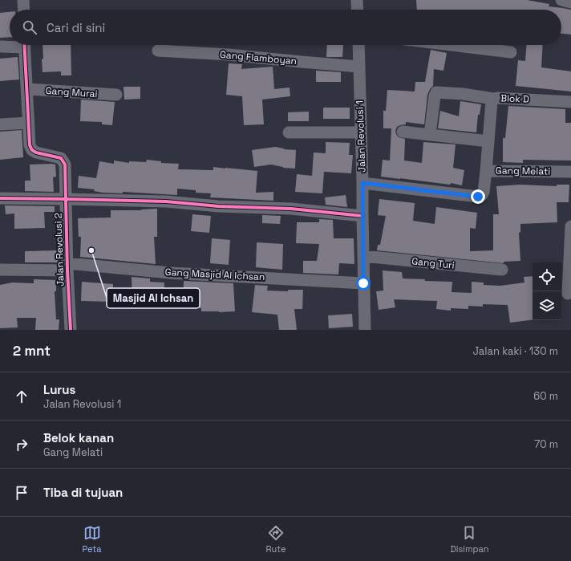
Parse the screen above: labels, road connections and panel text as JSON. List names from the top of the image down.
{
  "streets": {
    "street": [
      "Gang Flamboyan",
      "Gang Murai",
      "Blok D",
      "Jalan Revolusi 1",
      "Gang Melati",
      "Jalan Revolusi 2",
      "Gang Turi",
      "Gang Masjid Al Ichsan"
    ]
  },
  "crossings": [
    ["Gang Flamboyan", "Jalan Revolusi 1"],
    ["Gang Murai", "Jalan Revolusi 2"],
    ["Blok D", "Gang Melati"],
    ["Jalan Revolusi 1", "Gang Melati"],
    ["Jalan Revolusi 1", "Gang Turi"],
    ["Jalan Revolusi 1", "Gang Masjid Al Ichsan"],
    ["Jalan Revolusi 2", "Gang Masjid Al Ichsan"]
  ],
  "places": ["Masjid Al Ichsan"],
  "page": {
    "search": "Cari di sini",
    "heading": ["2 mnt", "Jalan kaki · 130 m"],
    "list": [
      ["Lurus", "Jalan Revolusi 1", "60 m"],
      ["Belok kanan", "Gang Melati", "70 m"],
      "Tiba di tujuan"
    ],
    "nav": ["Peta", "Rute", "Disimpan"]
  }
}
